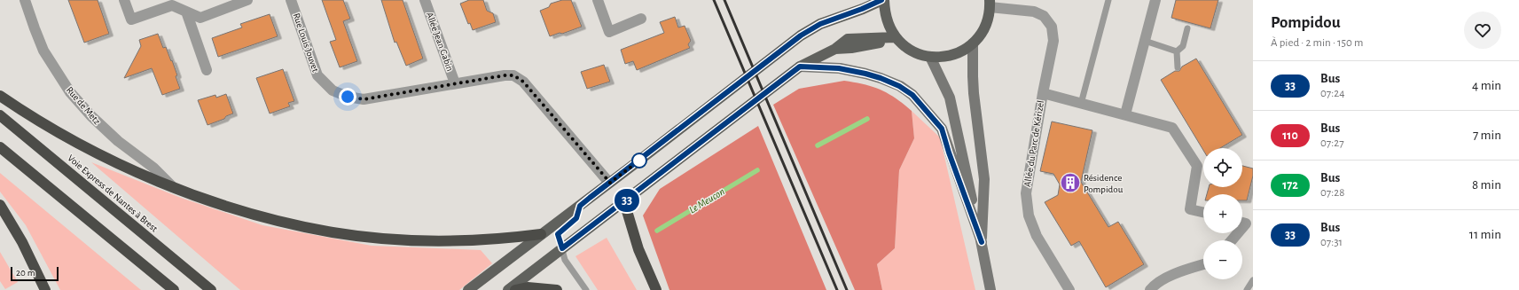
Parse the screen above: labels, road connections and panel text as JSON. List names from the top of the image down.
{
  "streets": {
    "highway": ["Voie Express de Nantes à Brest"],
    "street": [
      "Allée Jean Gabin",
      "Rue Louis Jouvet",
      "Rue de Metz",
      "Allée du Parc de Kérizel"
    ]
  },
  "crossings": [
    ["Allée Jean Gabin", "Rue Louis Jouvet"]
  ],
  "water": ["Le Meucon"],
  "places": {
    "building": ["Résidence Pompidou"]
  },
  "lines": ["bus line 33"],
  "scale_bar": "20 m",
  "page": {
    "on_map": "33",
    "heading": ["Pompidou", "À pied · 2 min · 150 m"],
    "list": [
      {
        "mark": "33",
        "name": "Bus",
        "note": "07:24",
        "value": "4 min"
      },
      {
        "mark": "110",
        "name": "Bus",
        "note": "07:27",
        "value": "7 min"
      },
      {
        "mark": "172",
        "name": "Bus",
        "note": "07:28",
        "value": "8 min"
      },
      {
        "mark": "33",
        "name": "Bus",
        "note": "07:31",
        "value": "11 min"
      }
    ],
    "map_buttons": ["+", "−"],
    "scale": "20 m"
  }
}
